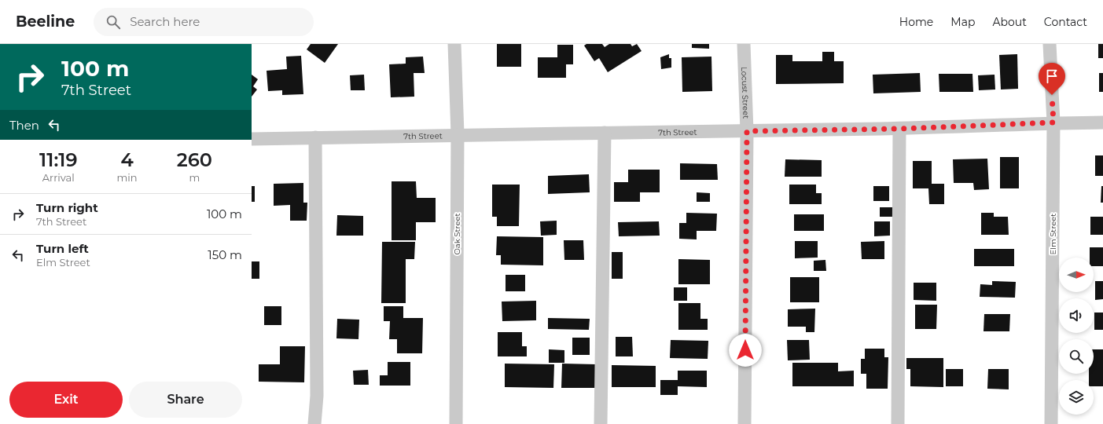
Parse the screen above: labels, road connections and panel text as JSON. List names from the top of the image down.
{
  "streets": {
    "street": [
      "Locust Street",
      "7th Street",
      "Oak Street",
      "Elm Street"
    ]
  },
  "crossings": [
    ["Locust Street", "7th Street"],
    ["7th Street", "Oak Street"],
    ["7th Street", "Elm Street"]
  ],
  "north": "right",
  "page": {
    "header": "Beeline",
    "search": "Search here",
    "nav": [
      "Home",
      "Map",
      "About",
      "Contact"
    ],
    "turn": ["100 m", "7th Street"],
    "then": "Then",
    "eta": [
      "11:19",
      "Arrival",
      "4",
      "min",
      "260",
      "m"
    ],
    "list": [
      {
        "name": "Turn right",
        "note": "7th Street",
        "value": "100 m"
      },
      {
        "name": "Turn left",
        "note": "Elm Street",
        "value": "150 m"
      }
    ],
    "buttons": ["Exit", "Share"]
  }
}
